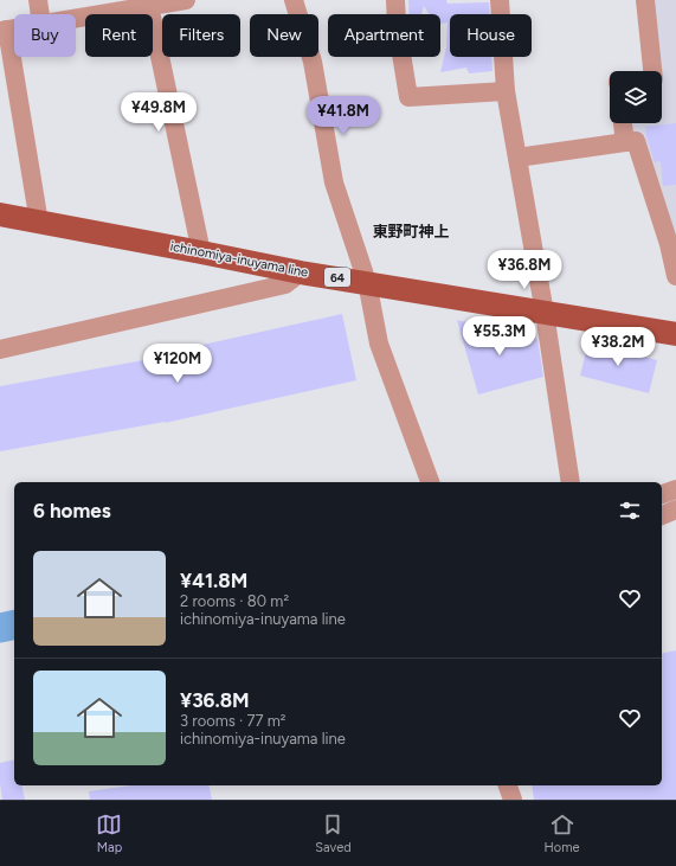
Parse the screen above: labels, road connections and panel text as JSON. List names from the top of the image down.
{
  "streets": {
    "main road": ["ichinomiya-inuyama line", "64"]
  },
  "districts": ["東野町神上"],
  "page": {
    "chip": [
      "Buy",
      "Rent",
      "Filters",
      "New",
      "Apartment",
      "House"
    ],
    "price": [
      "¥49.8M",
      "¥41.8M",
      "¥36.8M",
      "¥55.3M",
      "¥38.2M",
      "¥120M"
    ],
    "heading": "6 homes",
    "list": [
      {
        "name": "¥41.8M",
        "note": "2 rooms · 80 m² · ichinomiya-inuyama line"
      },
      {
        "name": "¥36.8M",
        "note": "3 rooms · 77 m² · ichinomiya-inuyama line"
      }
    ],
    "tabs": ["Map", "Saved", "Home"]
  }
}
